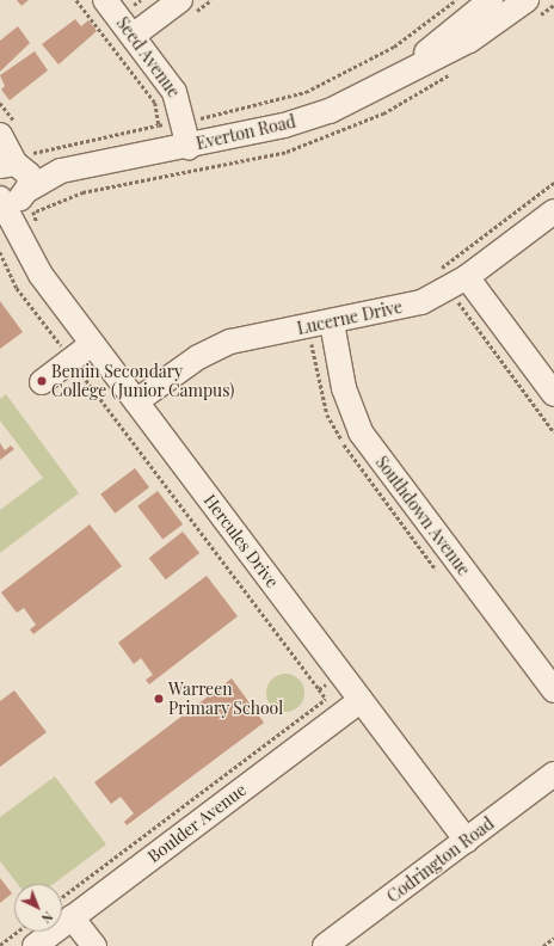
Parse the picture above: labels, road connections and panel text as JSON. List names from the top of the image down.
{
  "streets": {
    "street": [
      "Seed Avenue",
      "Everton Road",
      "Lucerne Drive",
      "Southdown Avenue",
      "Hercules Drive",
      "Boulder Avenue",
      "Codrington Road"
    ]
  },
  "crossings": [
    ["Seed Avenue", "Everton Road"],
    ["Everton Road", "Hercules Drive"],
    ["Lucerne Drive", "Southdown Avenue"],
    ["Lucerne Drive", "Hercules Drive"],
    ["Hercules Drive", "Boulder Avenue"],
    ["Hercules Drive", "Codrington Road"]
  ],
  "places": ["Bemin Secondary College (Junior Campus)", "Warreen Primary School"],
  "north": "bottom right"
}
